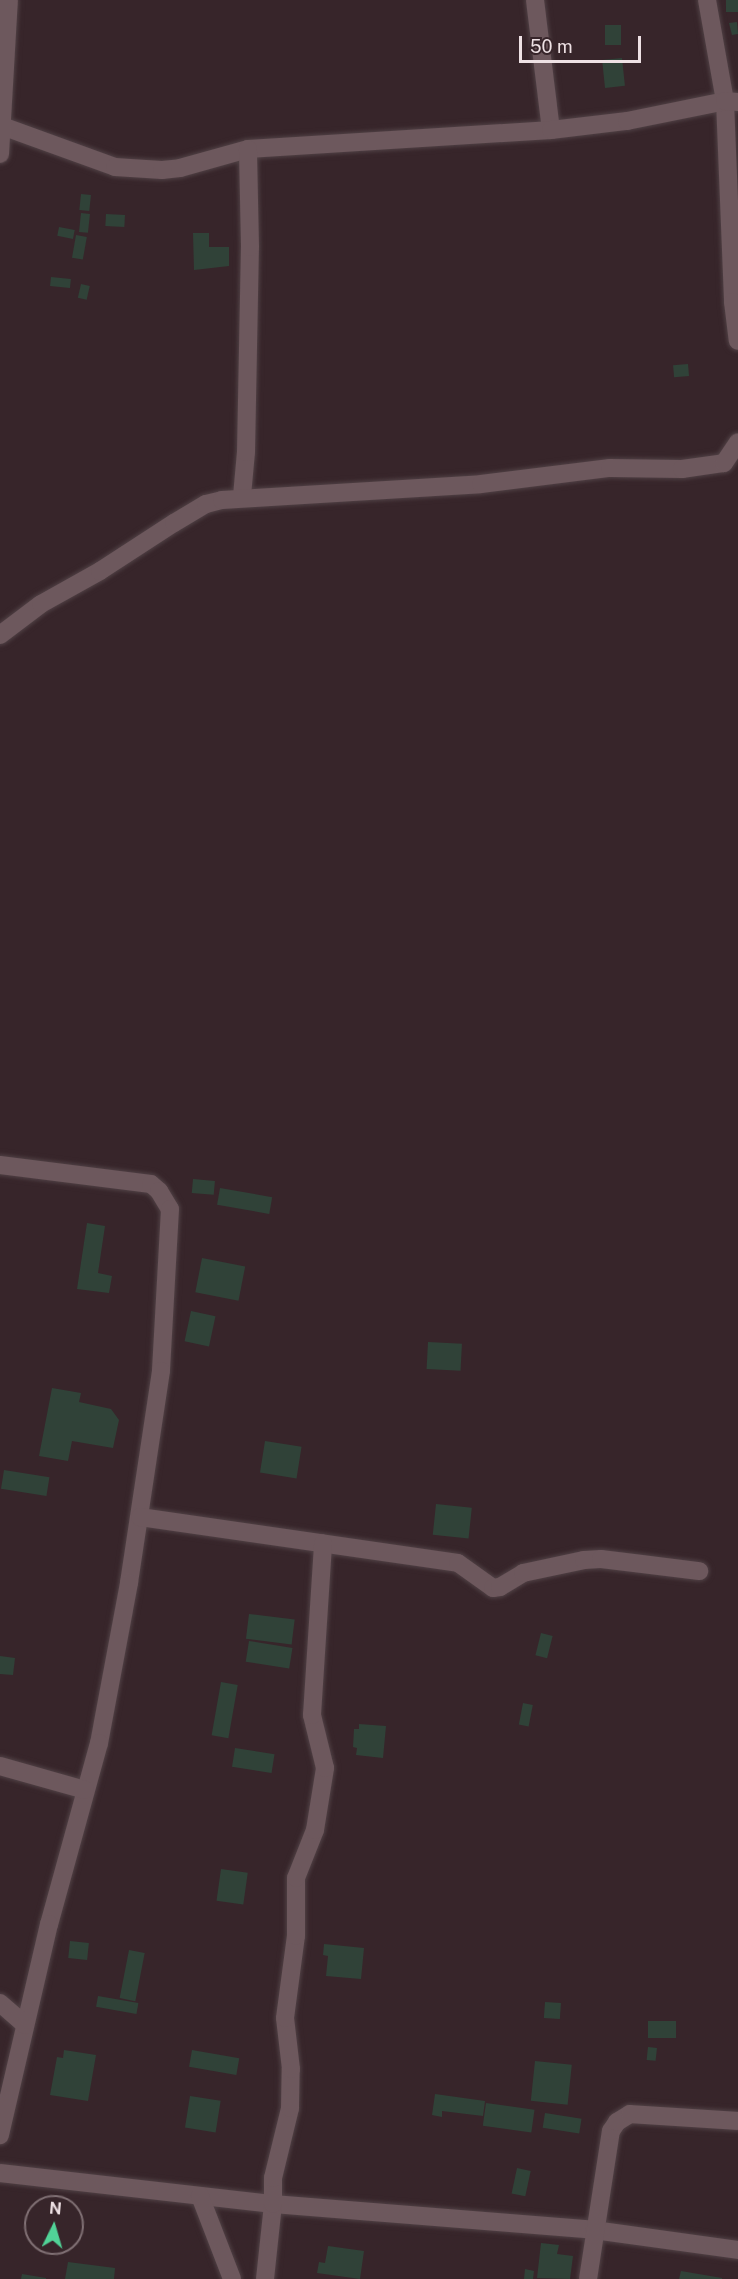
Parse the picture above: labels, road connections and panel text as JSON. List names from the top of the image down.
{
  "scale_bar": "50 m",
  "north": "top"
}
